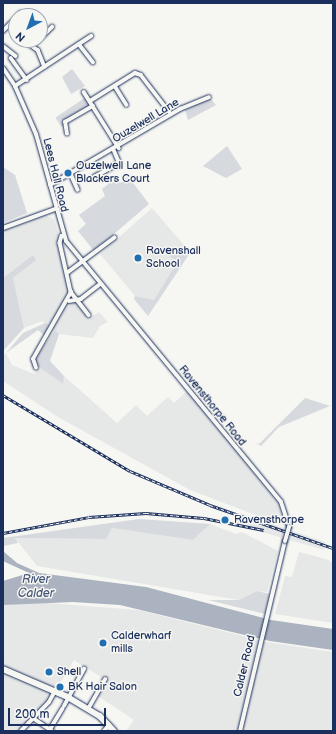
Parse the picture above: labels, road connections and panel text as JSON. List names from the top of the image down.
{
  "streets": {
    "street": [
      "Ouzelwell Lane",
      "Lees Hall Road",
      "Ravensthorpe Road",
      "Calder Road"
    ]
  },
  "crossings": [
    ["Ouzelwell Lane", "Lees Hall Road"],
    ["Lees Hall Road", "Ravensthorpe Road"],
    ["Ravensthorpe Road", "Calder Road"]
  ],
  "water": ["River Calder"],
  "places": [
    "Ouzelwell Lane Blackers Court",
    "Ravenshall School",
    "Ravensthorpe",
    "Calderwharf mills",
    "Shell",
    "BK Hair Salon"
  ],
  "scale_bar": "200 m",
  "north": "bottom left"
}
